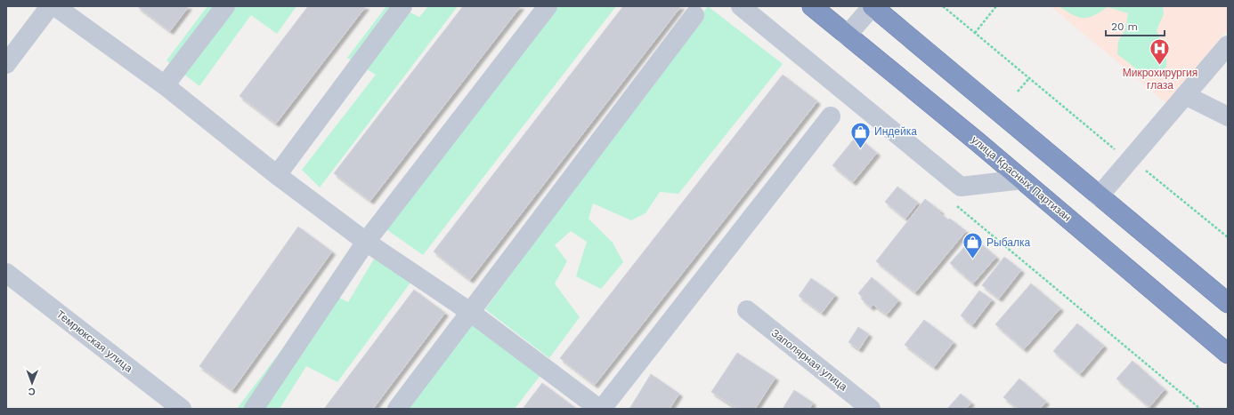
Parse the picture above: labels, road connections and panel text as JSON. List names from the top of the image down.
{
  "streets": {
    "highway": ["улица Красных Партизан"],
    "street": ["Темрюкская улица", "Заполярная улица"]
  },
  "places": {
    "hospital": ["Микрохирургия глаза"],
    "shop": ["Индейка", "Рыбалка"]
  },
  "scale_bar": "20 m",
  "north": "bottom"
}
